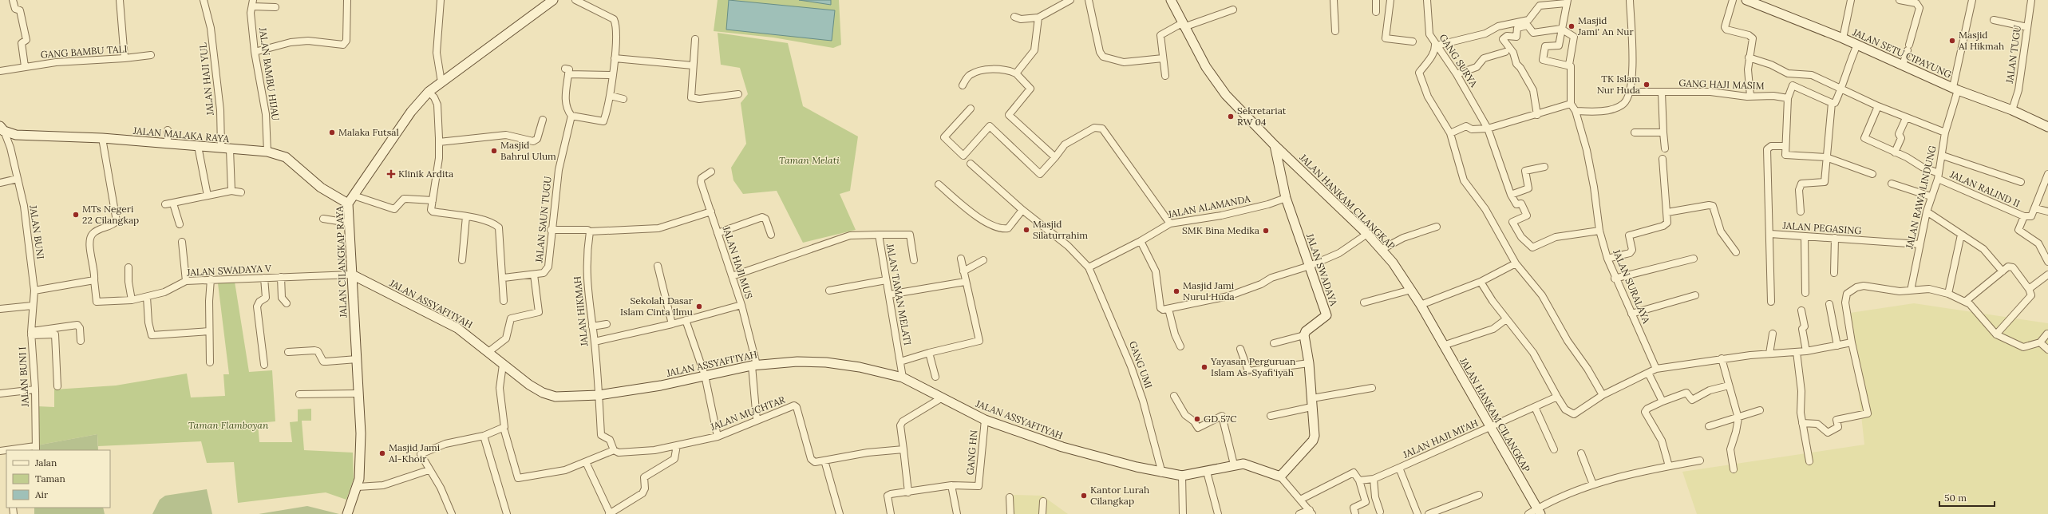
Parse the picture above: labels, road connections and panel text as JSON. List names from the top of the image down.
{
  "streets": {
    "street": [
      "GANG BAMBU TALI",
      "JALAN SETU CIPAYUNG",
      "JALAN TUGU",
      "GANG SURYA",
      "JALAN BAMBU HIJAU",
      "JALAN HAJI YUL",
      "GANG HAJI MASIM",
      "JALAN MALAKA RAYA",
      "JALAN RALIND II",
      "JALAN RAWA LINDUNG",
      "JALAN HANKAM CILANGKAP",
      "JALAN ALAMANDA",
      "JALAN SAUN TUGU",
      "JALAN PEGASING",
      "JALAN BUNI",
      "JALAN CILANGKAP RAYA",
      "JALAN HAJI MUS",
      "JALAN SWADAYA",
      "JALAN SWADAYA V",
      "JALAN SURALAYA",
      "JALAN TAMAN MELATI",
      "JALAN ASSYAFI'IYAH",
      "JALAN HIKMAH",
      "GANG UMI",
      "JALAN BUNI I",
      "JALAN MUCHTAR",
      "JALAN HAJI MI'AH",
      "GANG HN"
    ]
  },
  "crossings": [
    ["JALAN SETU CIPAYUNG", "JALAN TUGU"],
    ["JALAN SETU CIPAYUNG", "JALAN RAWA LINDUNG"],
    ["JALAN BAMBU HIJAU", "JALAN MALAKA RAYA"],
    ["JALAN HAJI YUL", "JALAN MALAKA RAYA"],
    ["JALAN MALAKA RAYA", "JALAN BUNI"],
    ["JALAN MALAKA RAYA", "JALAN CILANGKAP RAYA"],
    ["JALAN RALIND II", "JALAN RAWA LINDUNG"],
    ["JALAN RAWA LINDUNG", "JALAN PEGASING"],
    ["JALAN HANKAM CILANGKAP", "JALAN SWADAYA"],
    ["JALAN HANKAM CILANGKAP", "JALAN HAJI MI'AH"],
    ["JALAN ALAMANDA", "JALAN SWADAYA"],
    ["JALAN ALAMANDA", "GANG UMI"],
    ["JALAN BUNI", "JALAN BUNI I"],
    ["JALAN CILANGKAP RAYA", "JALAN SWADAYA V"],
    ["JALAN CILANGKAP RAYA", "JALAN ASSYAFI'IYAH"],
    ["JALAN HAJI MUS", "JALAN TAMAN MELATI"],
    ["JALAN HAJI MUS", "JALAN ASSYAFI'IYAH"],
    ["JALAN HAJI MUS", "JALAN MUCHTAR"],
    ["JALAN SWADAYA V", "JALAN ASSYAFI'IYAH"],
    ["JALAN TAMAN MELATI", "JALAN ASSYAFI'IYAH"],
    ["JALAN ASSYAFI'IYAH", "JALAN HIKMAH"],
    ["JALAN ASSYAFI'IYAH", "GANG UMI"],
    ["JALAN ASSYAFI'IYAH", "GANG HN"],
    ["JALAN HIKMAH", "JALAN MUCHTAR"]
  ],
  "parks": ["Taman Melati", "Taman Flamboyan"],
  "places": {
    "other": [
      "Masjid Jami' An Nur",
      "Masjid Al Hikmah",
      "TK Islam Nur Huda",
      "Sekretariat RW 04",
      "Malaka Futsal",
      "Masjid Bahrul Ulum",
      "MTs Negeri 22 Cilangkap",
      "Masjid Silaturrahim",
      "SMK Bina Medika",
      "Masjid Jami Nurul Huda",
      "Sekolah Dasar Islam Cinta Ilmu",
      "Yayasan Perguruan Islam As-Syafi'iyah",
      "GD 57C",
      "Masjid Jami Al-Khoir",
      "Kantor Lurah Cilangkap"
    ],
    "health": ["Klinik Ardita"]
  },
  "legend": ["Jalan", "Taman", "Air"],
  "scale_bar": "50 m"
}
